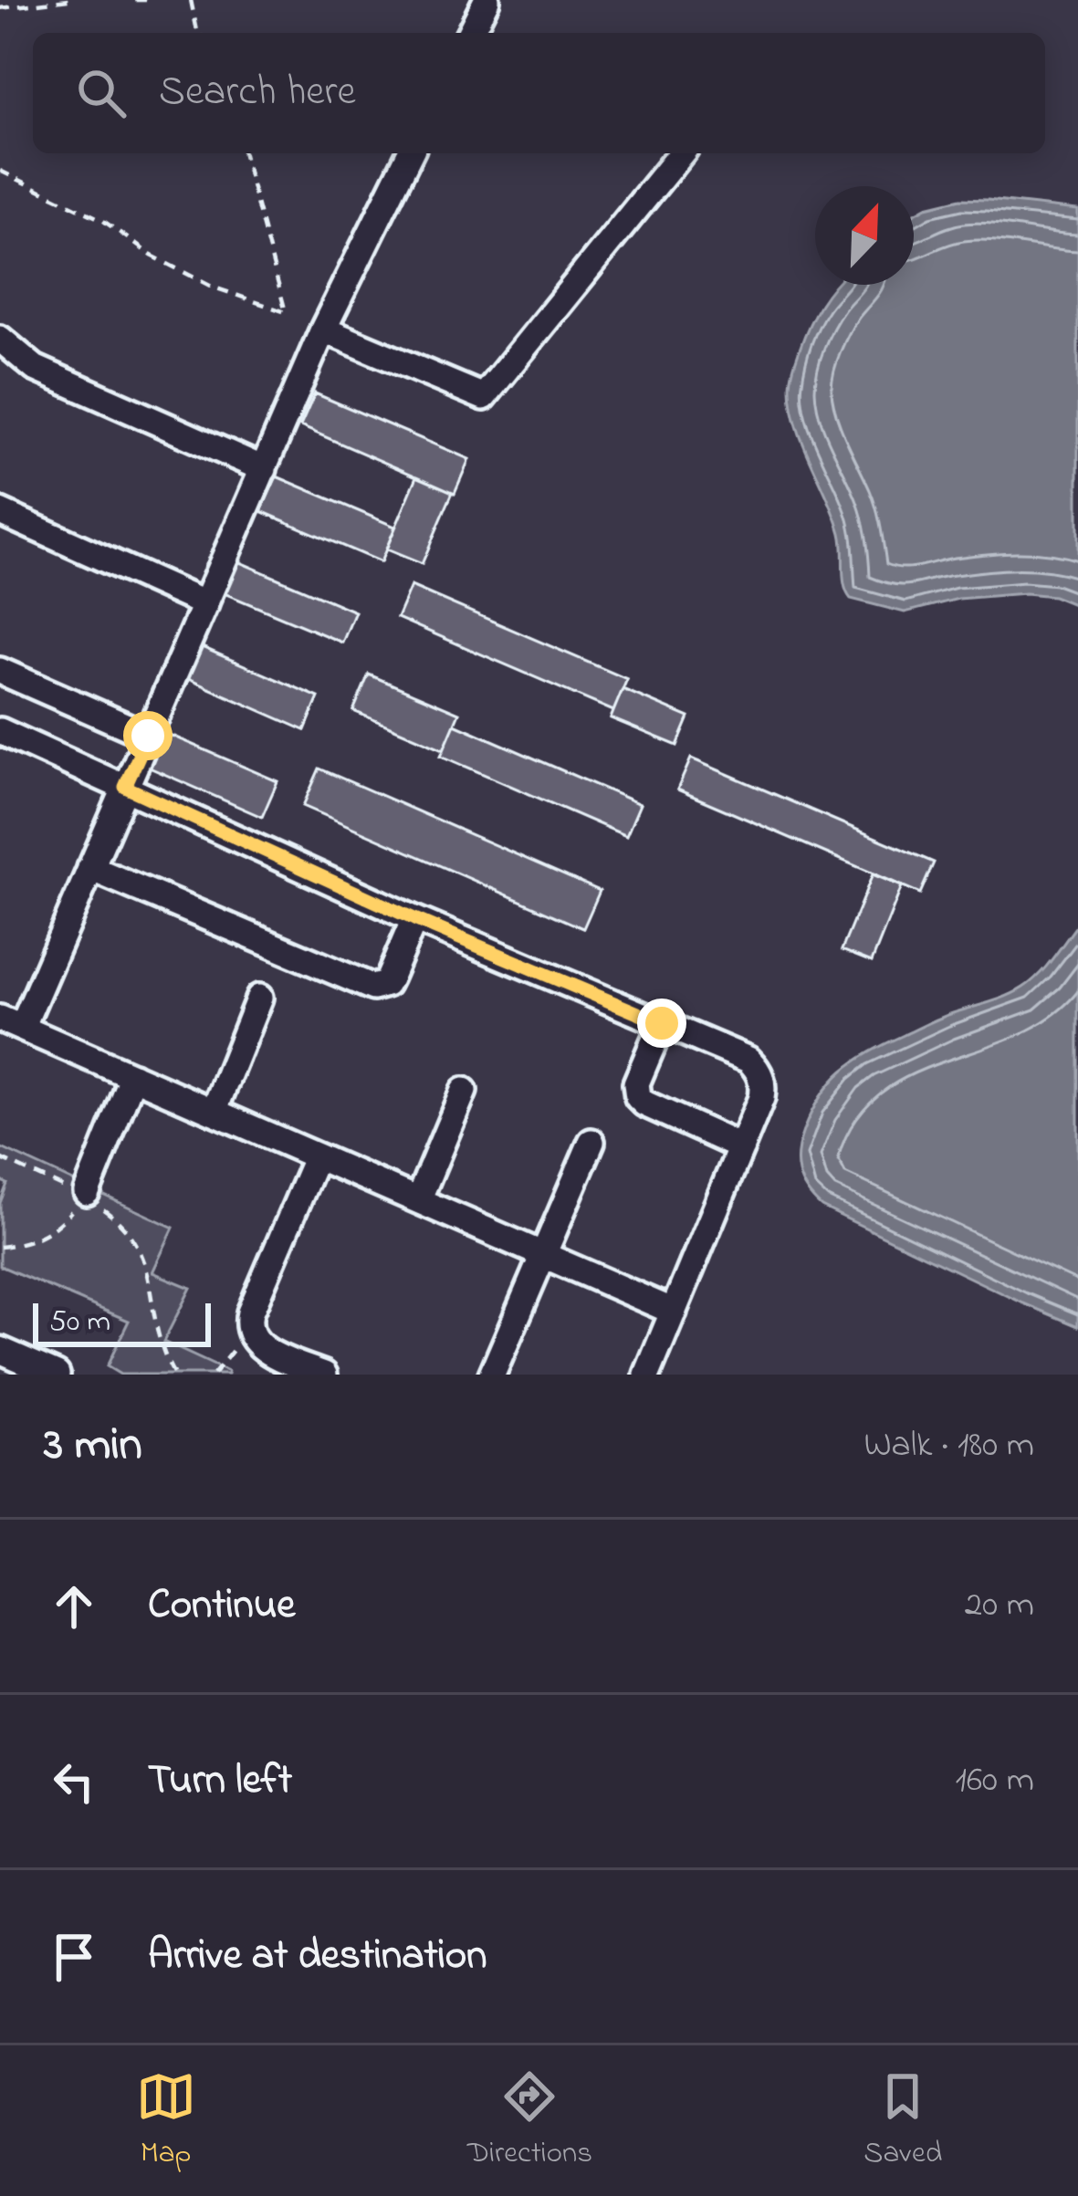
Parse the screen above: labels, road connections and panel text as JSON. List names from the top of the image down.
{
  "scale_bar": "50 m",
  "north": "top right",
  "page": {
    "search": "Search here",
    "scale": "50 m",
    "heading": ["3 min", "Walk · 180 m"],
    "list": [
      ["Continue", "20 m"],
      ["Turn left", "160 m"],
      "Arrive at destination"
    ],
    "nav": ["Map", "Directions", "Saved"]
  }
}
